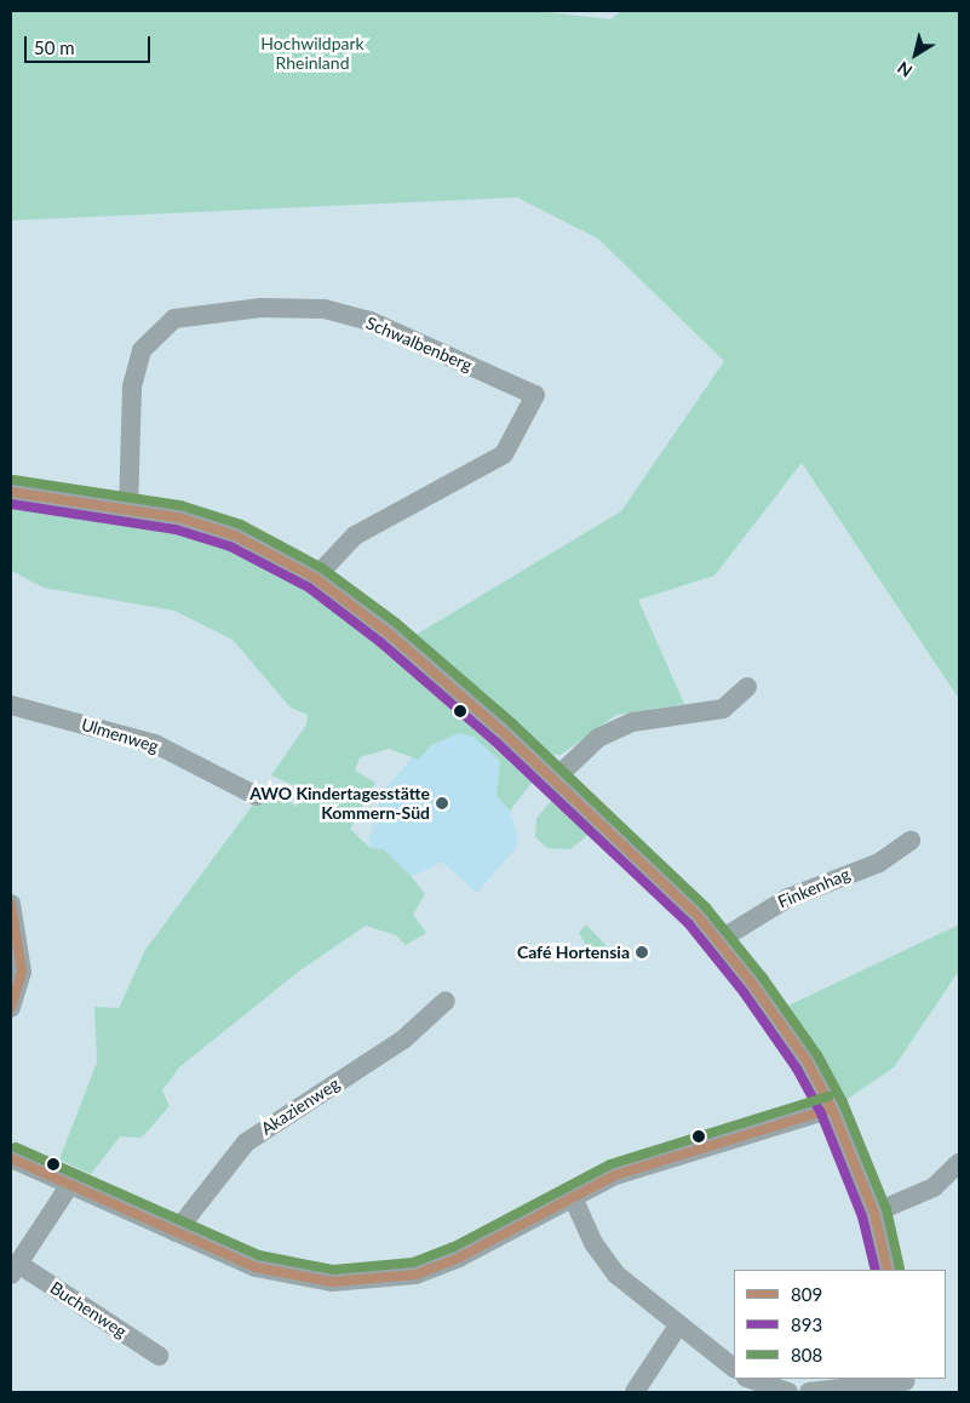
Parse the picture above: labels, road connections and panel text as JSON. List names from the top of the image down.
{
  "streets": {
    "street": [
      "Schwalbenberg",
      "Ulmenweg",
      "Finkenhag",
      "Akazienweg",
      "Buchenweg"
    ]
  },
  "parks": ["Hochwildpark Rheinland"],
  "places": ["AWO Kindertagesstätte Kommern-Süd", "Café Hortensia"],
  "lines": ["transit line 808", "transit line 809", "transit line 893"],
  "legend": ["809", "893", "808"],
  "scale_bar": "50 m",
  "north": "bottom left"
}
